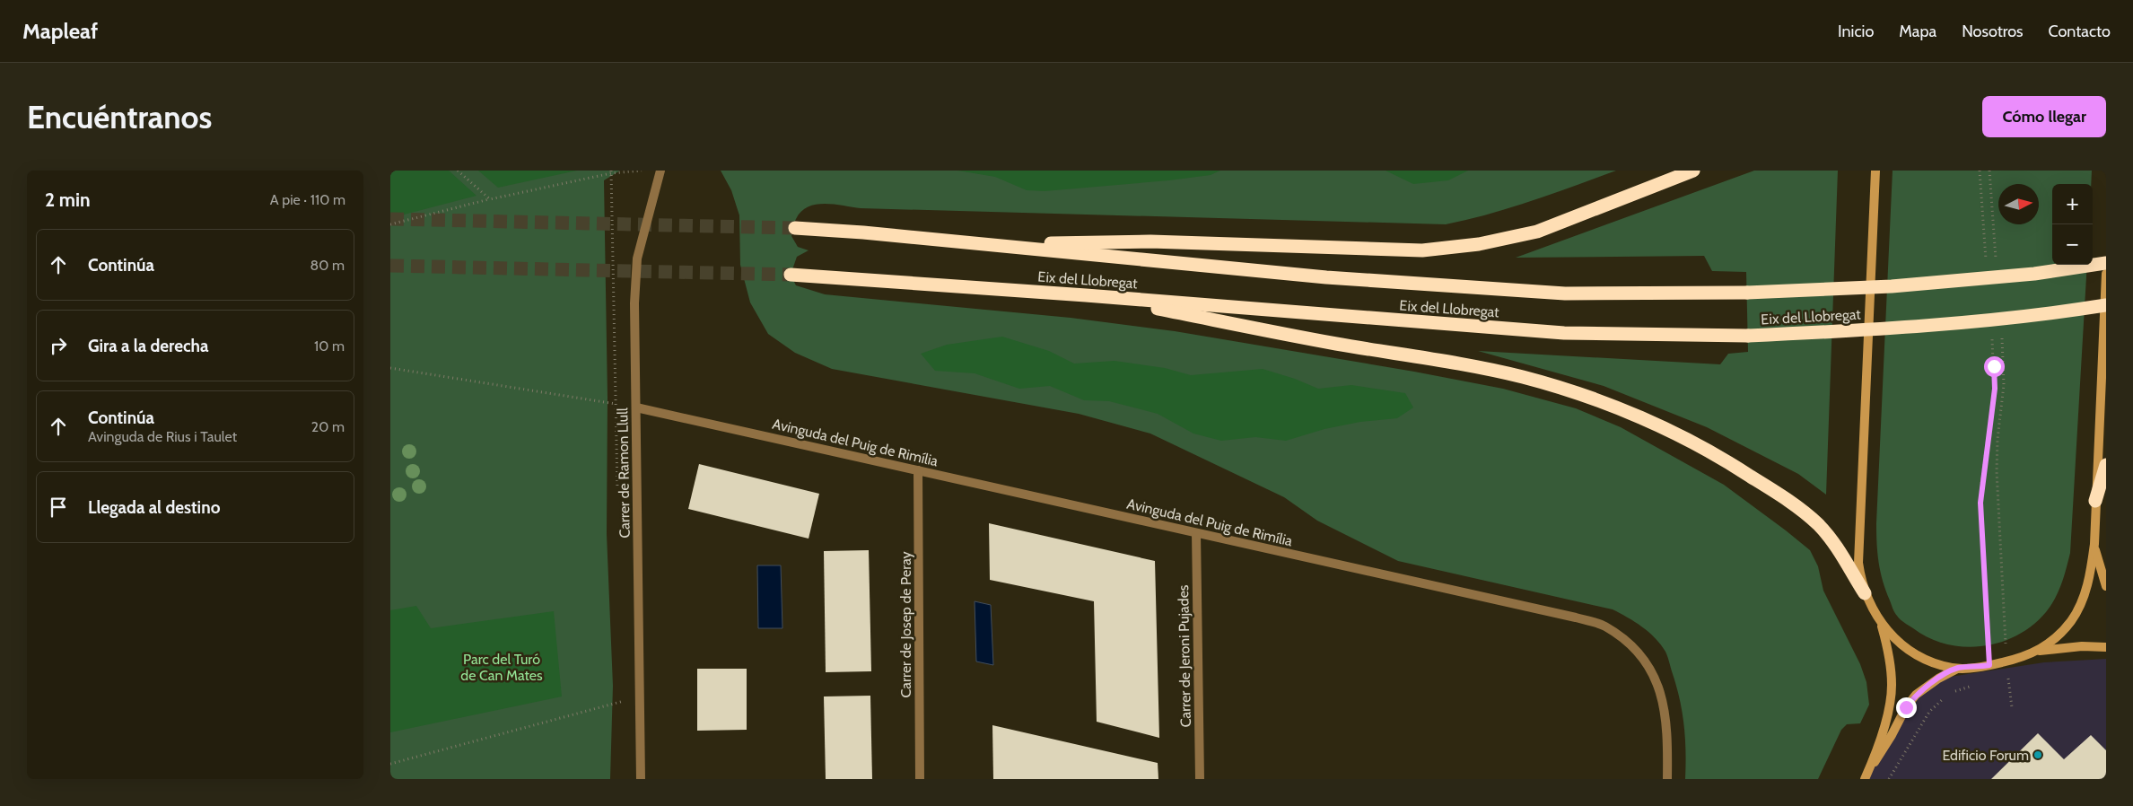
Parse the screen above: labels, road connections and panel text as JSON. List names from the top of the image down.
{
  "streets": {
    "highway": ["Eix del Llobregat"],
    "street": [
      "Avinguda del Puig de Rimília",
      "Carrer de Ramon Llull",
      "Carrer de Josep de Peray",
      "Carrer de Jeroni Pujades"
    ]
  },
  "crossings": [
    ["Avinguda del Puig de Rimília", "Carrer de Ramon Llull"],
    ["Avinguda del Puig de Rimília", "Carrer de Josep de Peray"],
    ["Avinguda del Puig de Rimília", "Carrer de Jeroni Pujades"]
  ],
  "parks": ["Parc del Turó de Can Mates"],
  "places": ["Edificio Forum"],
  "north": "right",
  "page": {
    "header": "Mapleaf",
    "nav": [
      "Inicio",
      "Mapa",
      "Nosotros",
      "Contacto"
    ],
    "buttons": "Cómo llegar",
    "title": "Encuéntranos",
    "heading": ["2 min", "A pie · 110 m"],
    "map_buttons": ["+", "−"],
    "list": [
      ["Continúa", "80 m"],
      ["Gira a la derecha", "10 m"],
      ["Continúa", "Avinguda de Rius i Taulet", "20 m"],
      "Llegada al destino"
    ]
  }
}
